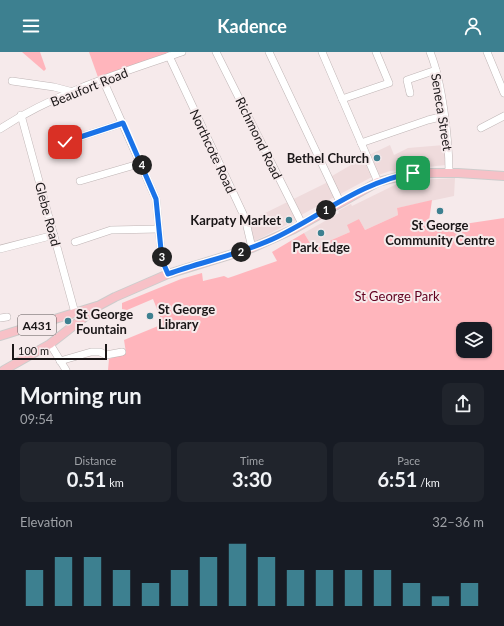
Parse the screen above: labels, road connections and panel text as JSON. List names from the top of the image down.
{
  "streets": {
    "main road": ["A431"],
    "street": [
      "Beaufort Road",
      "Seneca Street",
      "Richmond Road",
      "Northcote Road",
      "Glebe Road"
    ]
  },
  "crossings": [
    ["Beaufort Road", "Northcote Road"],
    ["Beaufort Road", "Glebe Road"],
    ["Glebe Road", "A431"]
  ],
  "parks": ["St George Park"],
  "places": [
    "Bethel Church",
    "St George Community Centre",
    "Karpaty Market",
    "Park Edge",
    "St George Library",
    "St George Fountain"
  ],
  "scale_bar": "100 m",
  "page": {
    "header": "Kadence",
    "pins": [
      "4",
      "1",
      "2",
      "3"
    ],
    "scale": "100 m",
    "heading": ["Morning run", "09:54"],
    "stats": [
      ["Distance", "0.51 km"],
      ["Time", "3:30"],
      ["Pace", "6:51 /km"]
    ],
    "chart": ["Elevation", "32–36 m"]
  }
}
